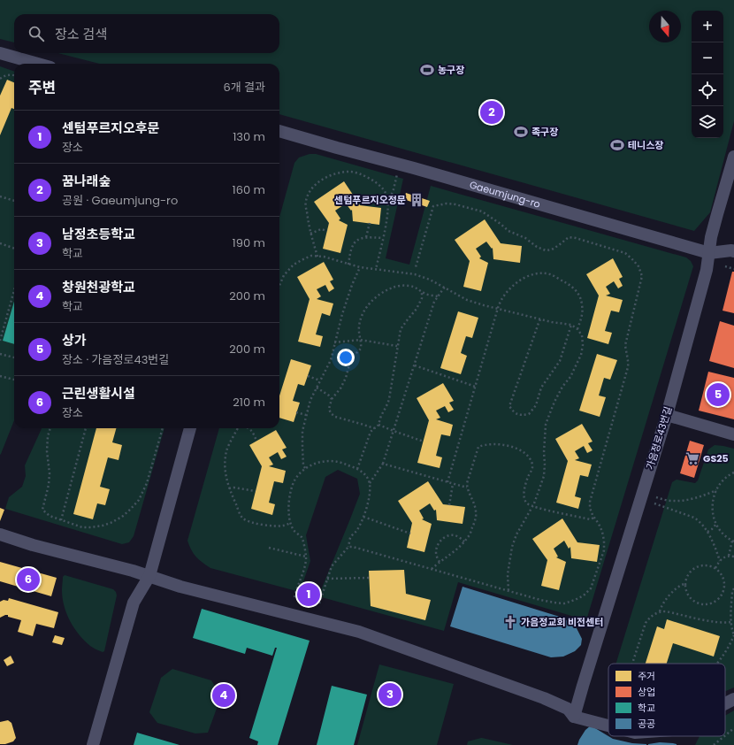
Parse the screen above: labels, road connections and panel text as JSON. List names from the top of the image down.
{
  "streets": {
    "street": ["Gaeumjung-ro", "가음정로43번길"]
  },
  "crossings": [
    ["Gaeumjung-ro", "가음정로43번길"]
  ],
  "places": {
    "sports": ["농구장", "족구장", "테니스장"],
    "building": ["센텀푸르지오정문"],
    "supermarket": ["GS25"],
    "church": ["가음정교회 비전센터"]
  },
  "legend": [
    "주거",
    "상업",
    "학교",
    "공공"
  ],
  "north": "bottom",
  "page": {
    "map_buttons": ["+", "−"],
    "search": "장소 검색",
    "heading": ["주변", "6개 결과"],
    "pins": [
      "2",
      "5",
      "6",
      "1",
      "3",
      "4"
    ],
    "list": [
      {
        "mark": "1",
        "name": "센텀푸르지오후문",
        "note": "장소",
        "value": "130 m"
      },
      {
        "mark": "2",
        "name": "꿈나래숲",
        "note": "공원 · Gaeumjung-ro",
        "value": "160 m"
      },
      {
        "mark": "3",
        "name": "남정초등학교",
        "note": "학교",
        "value": "190 m"
      },
      {
        "mark": "4",
        "name": "창원천광학교",
        "note": "학교",
        "value": "200 m"
      },
      {
        "mark": "5",
        "name": "상가",
        "note": "장소 · 가음정로43번길",
        "value": "200 m"
      },
      {
        "mark": "6",
        "name": "근린생활시설",
        "note": "장소",
        "value": "210 m"
      }
    ]
  }
}
